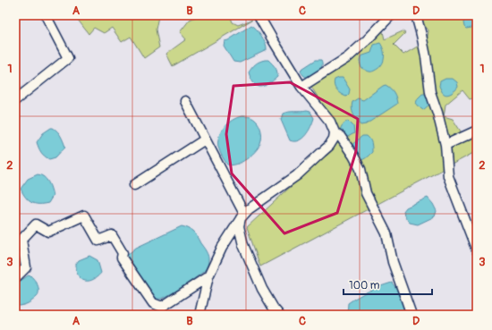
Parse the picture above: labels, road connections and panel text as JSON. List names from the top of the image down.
{
  "scale_bar": "100 m",
  "grid": {
    "columns": [
      "A",
      "B",
      "C",
      "D"
    ],
    "rows": ["1", "2", "3"]
  }
}
